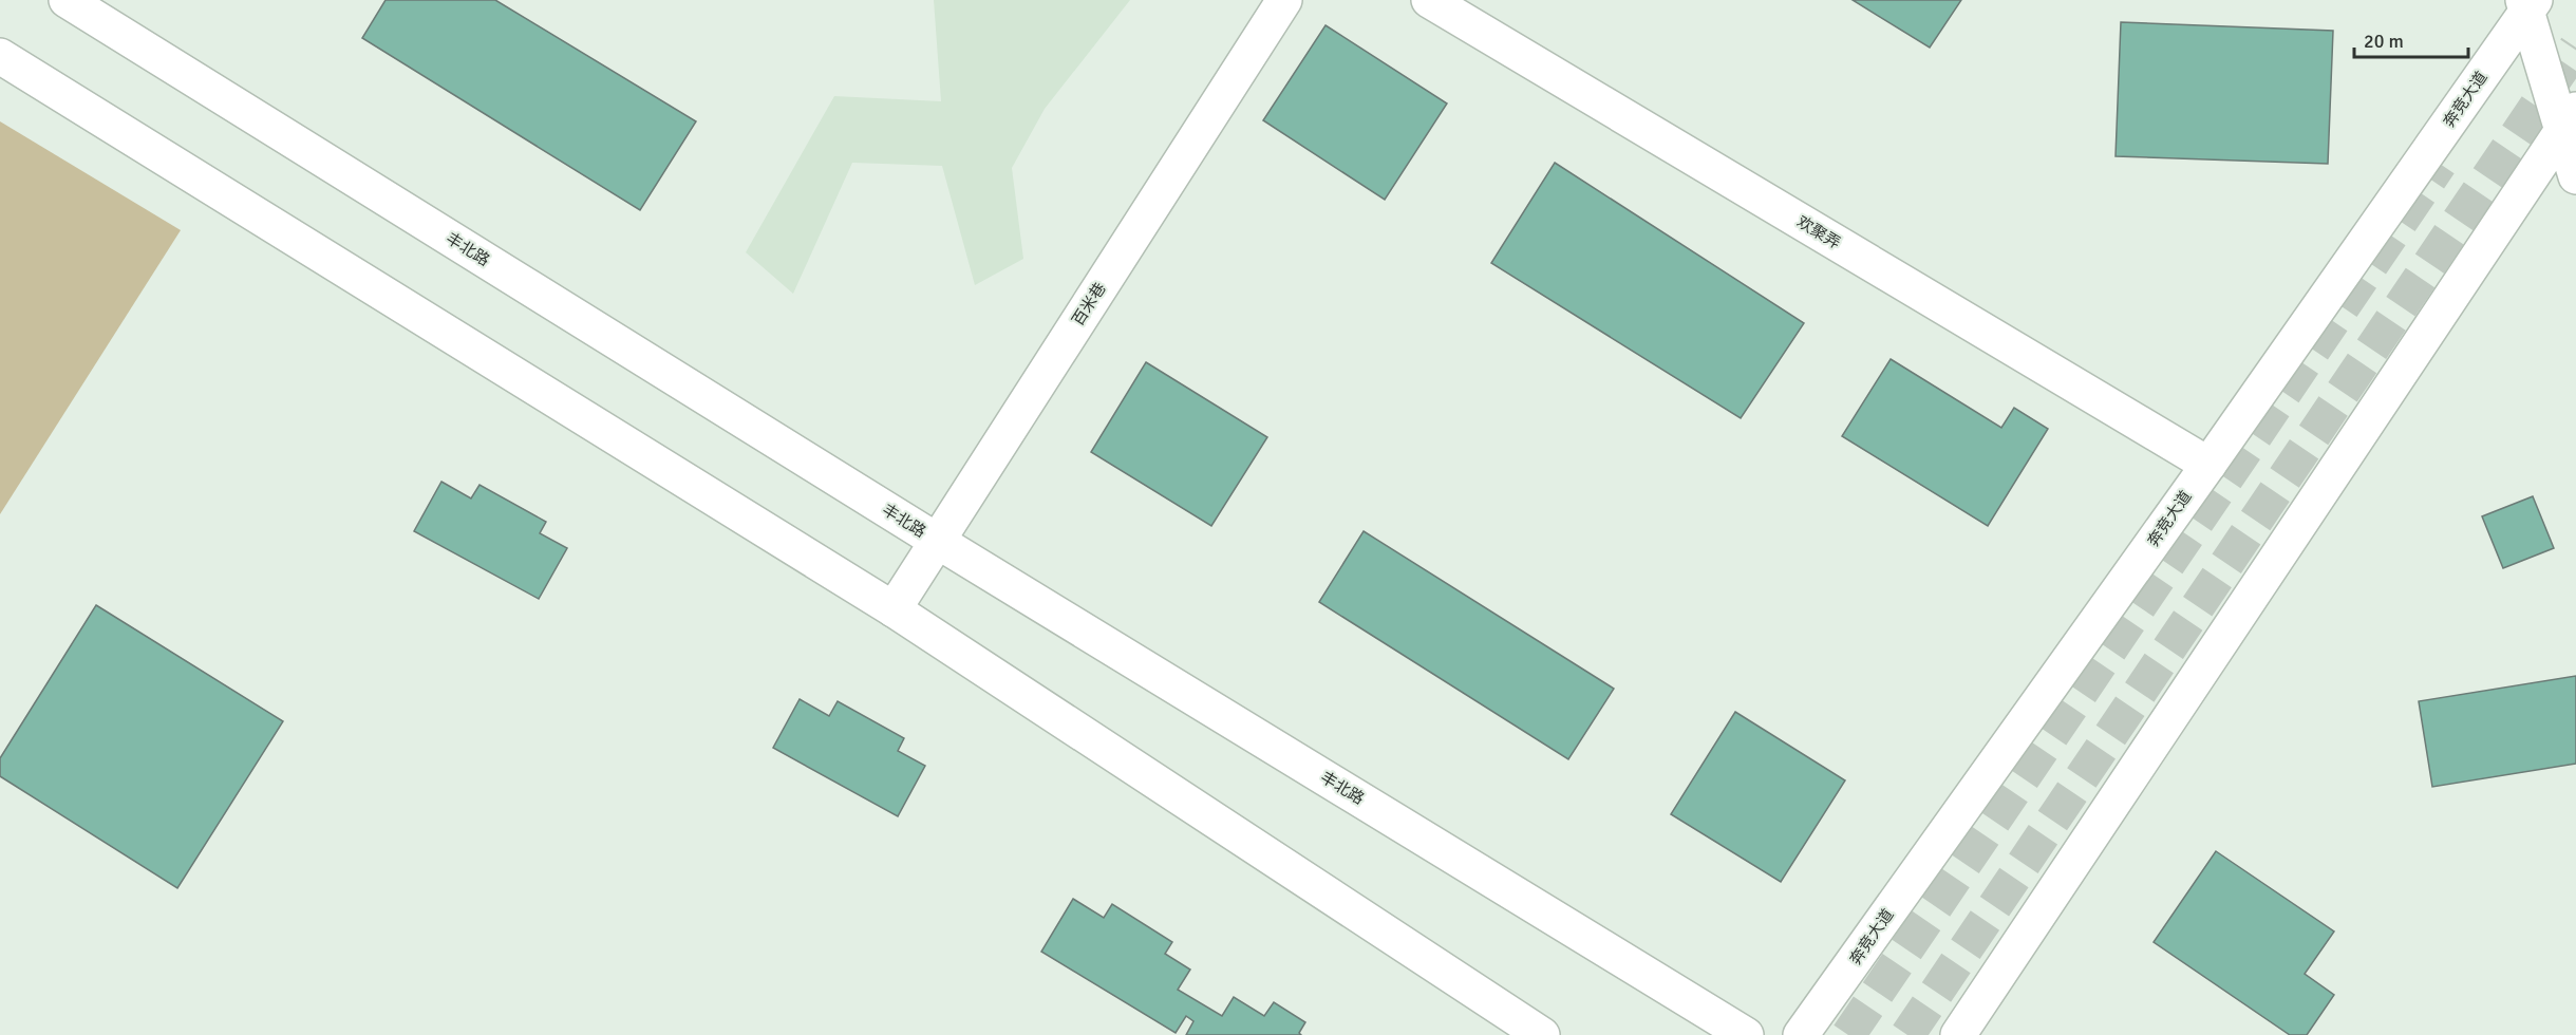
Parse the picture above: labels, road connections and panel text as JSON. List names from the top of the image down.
{
  "streets": {
    "main road": [
      "奔竞大道",
      "欢聚弄",
      "丰北路",
      "百米巷"
    ]
  },
  "crossings": [
    ["奔竞大道", "欢聚弄"],
    ["丰北路", "百米巷"]
  ],
  "scale_bar": "20 m"
}
